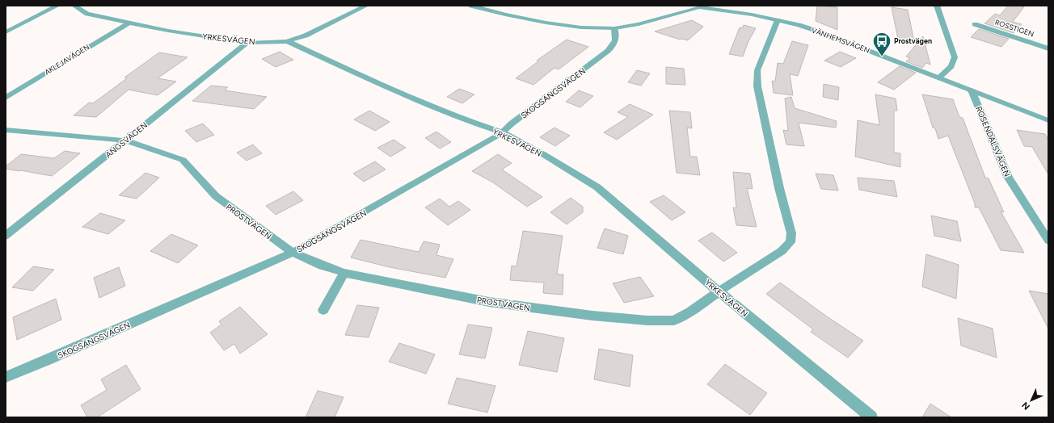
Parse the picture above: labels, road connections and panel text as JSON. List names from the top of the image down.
{
  "streets": {
    "street": [
      "ROSSTIGEN",
      "YRKESVÄGEN",
      "VÄNHEMSVÄGEN",
      "AKLEJAVÄGEN",
      "SKOGSÄNGSVÄGEN",
      "ÄNGSVÄGEN",
      "ROSENDALSVÄGEN",
      "PROSTVÄGEN"
    ]
  },
  "crossings": [
    ["YRKESVÄGEN", "AKLEJAVÄGEN"],
    ["YRKESVÄGEN", "SKOGSÄNGSVÄGEN"],
    ["YRKESVÄGEN", "ÄNGSVÄGEN"],
    ["YRKESVÄGEN", "PROSTVÄGEN"],
    ["VÄNHEMSVÄGEN", "ROSENDALSVÄGEN"],
    ["VÄNHEMSVÄGEN", "PROSTVÄGEN"],
    ["SKOGSÄNGSVÄGEN", "PROSTVÄGEN"],
    ["ÄNGSVÄGEN", "PROSTVÄGEN"]
  ],
  "places": {
    "bus stop": ["Prostvägen"]
  },
  "north": "bottom left"
}
